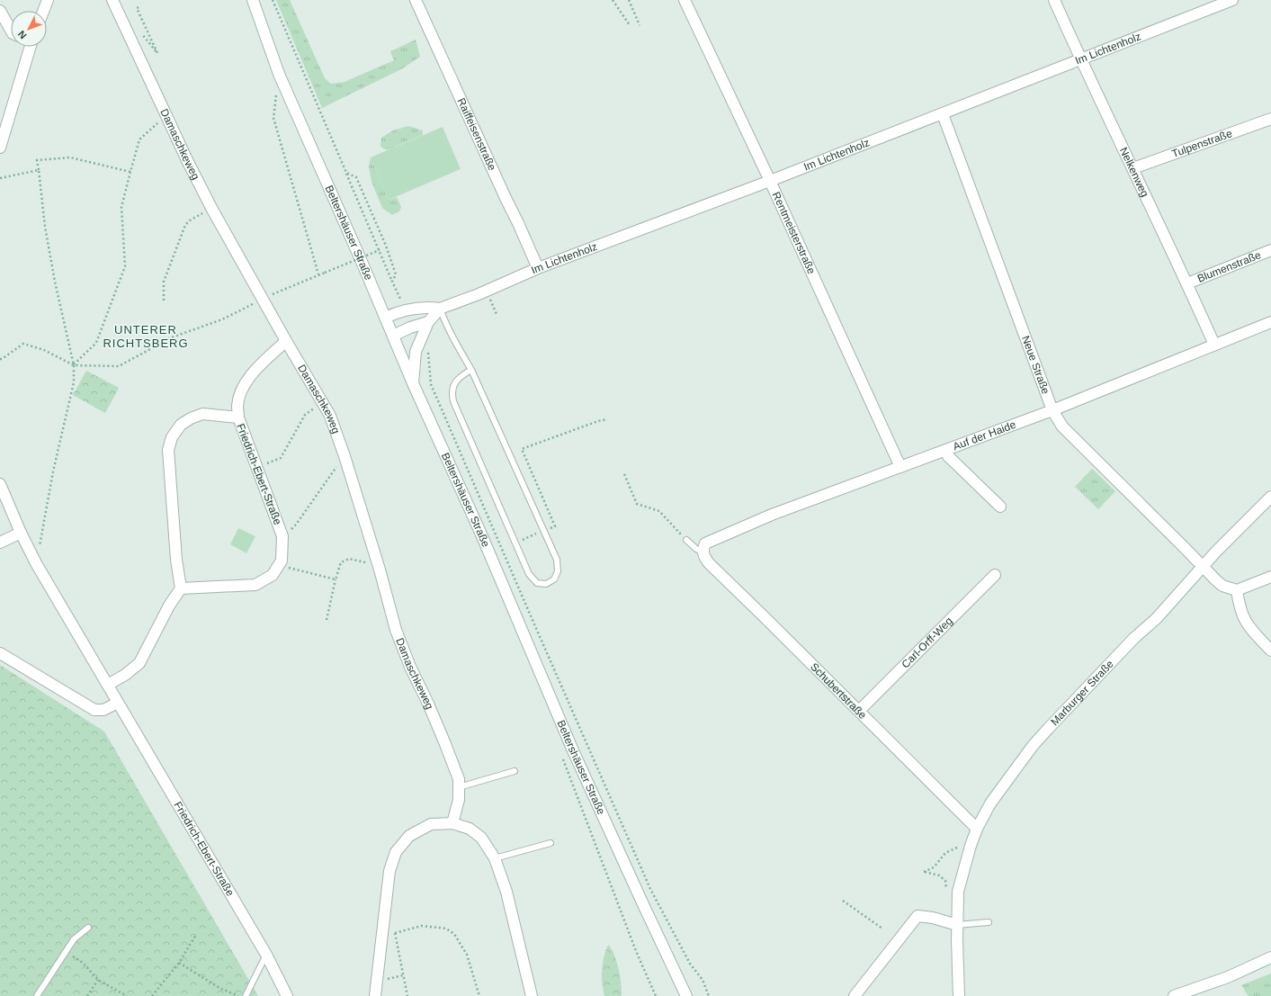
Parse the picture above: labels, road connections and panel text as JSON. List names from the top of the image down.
{
  "streets": {
    "street": [
      "Im Lichtenholz",
      "Raiffeisenstraße",
      "Damaschkeweg",
      "Tulpenstraße",
      "Nelkenweg",
      "Beltershäuser Straße",
      "Rentmeisterstraße",
      "Blumenstraße",
      "Neue Straße",
      "Auf der Haide",
      "Friedrich-Ebert-Straße",
      "Carl-Orff-Weg",
      "Schubertstraße",
      "Marburger Straße"
    ]
  },
  "crossings": [
    ["Im Lichtenholz", "Raiffeisenstraße"],
    ["Im Lichtenholz", "Nelkenweg"],
    ["Im Lichtenholz", "Beltershäuser Straße"],
    ["Im Lichtenholz", "Rentmeisterstraße"],
    ["Im Lichtenholz", "Neue Straße"],
    ["Tulpenstraße", "Nelkenweg"],
    ["Nelkenweg", "Blumenstraße"],
    ["Nelkenweg", "Auf der Haide"],
    ["Rentmeisterstraße", "Auf der Haide"],
    ["Neue Straße", "Auf der Haide"],
    ["Neue Straße", "Marburger Straße"],
    ["Auf der Haide", "Schubertstraße"],
    ["Carl-Orff-Weg", "Schubertstraße"],
    ["Schubertstraße", "Marburger Straße"]
  ],
  "districts": ["UNTERER RICHTSBERG"],
  "north": "bottom left"
}
